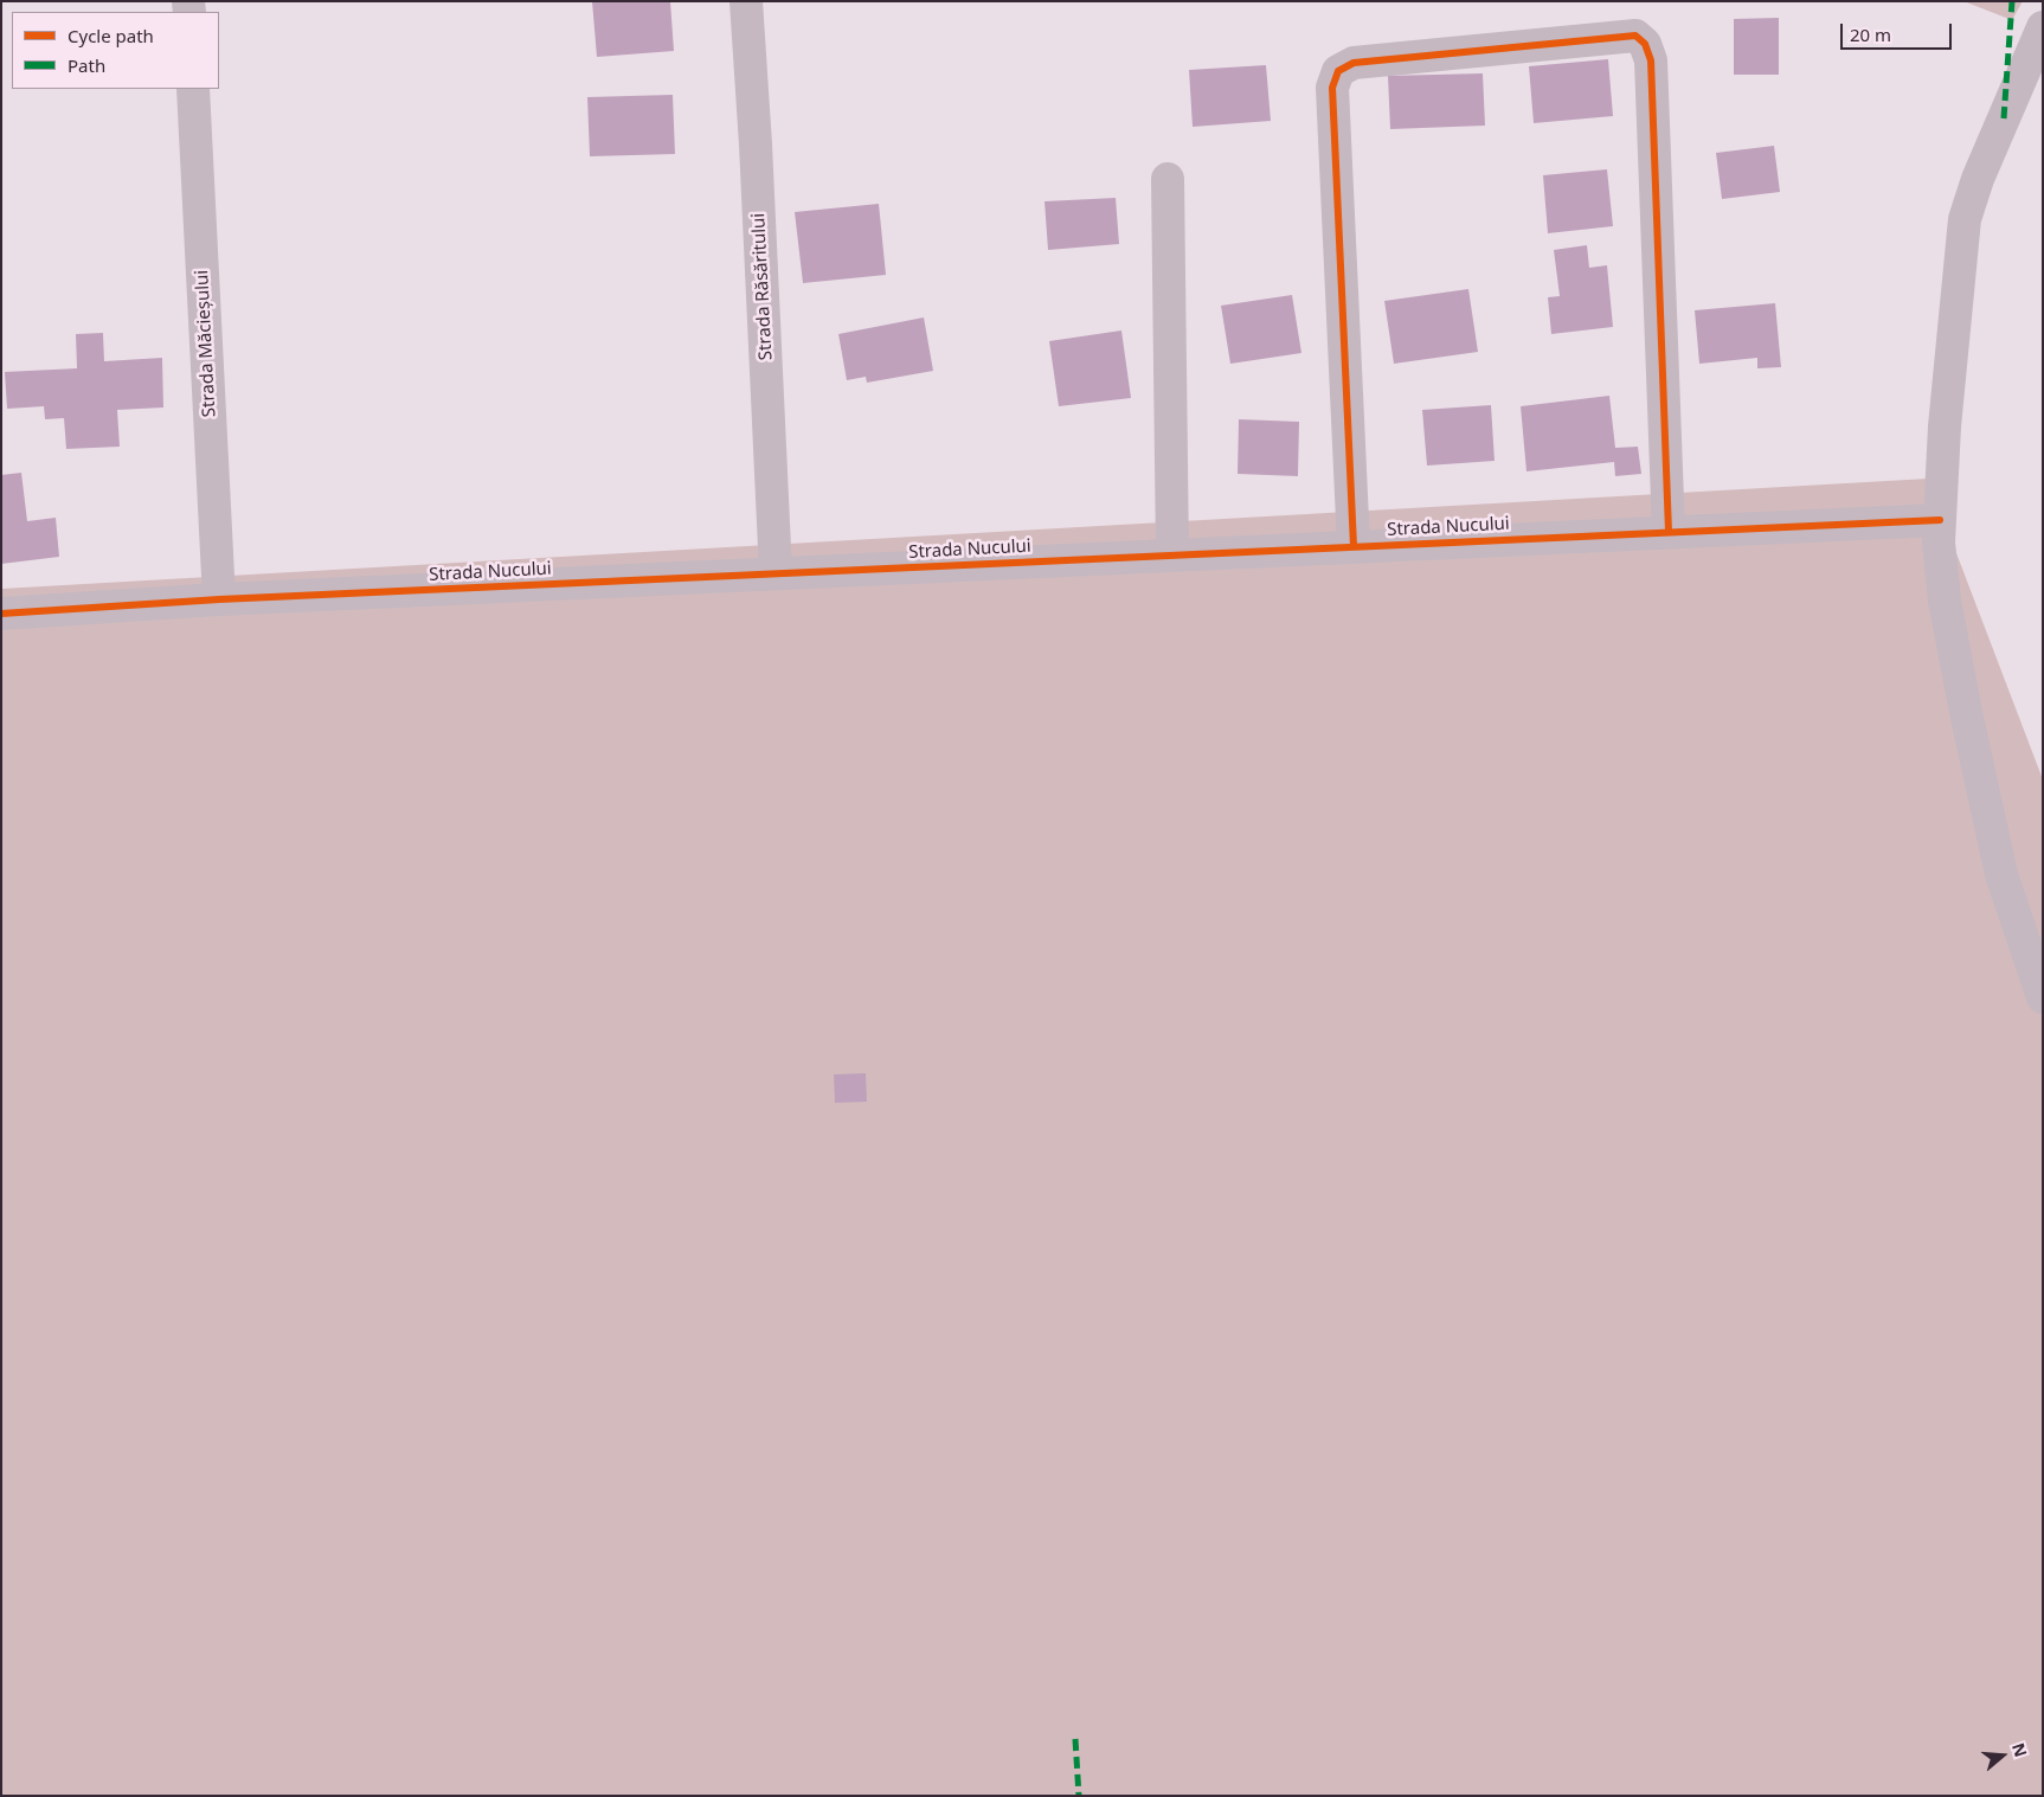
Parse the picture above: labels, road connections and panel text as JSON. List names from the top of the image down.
{
  "streets": {
    "street": ["Strada Răsăritului", "Strada Măcieșului", "Strada Nucului"]
  },
  "crossings": [
    ["Strada Răsăritului", "Strada Nucului"],
    ["Strada Măcieșului", "Strada Nucului"]
  ],
  "legend": ["Cycle path", "Path"],
  "scale_bar": "20 m",
  "north": "right"
}
